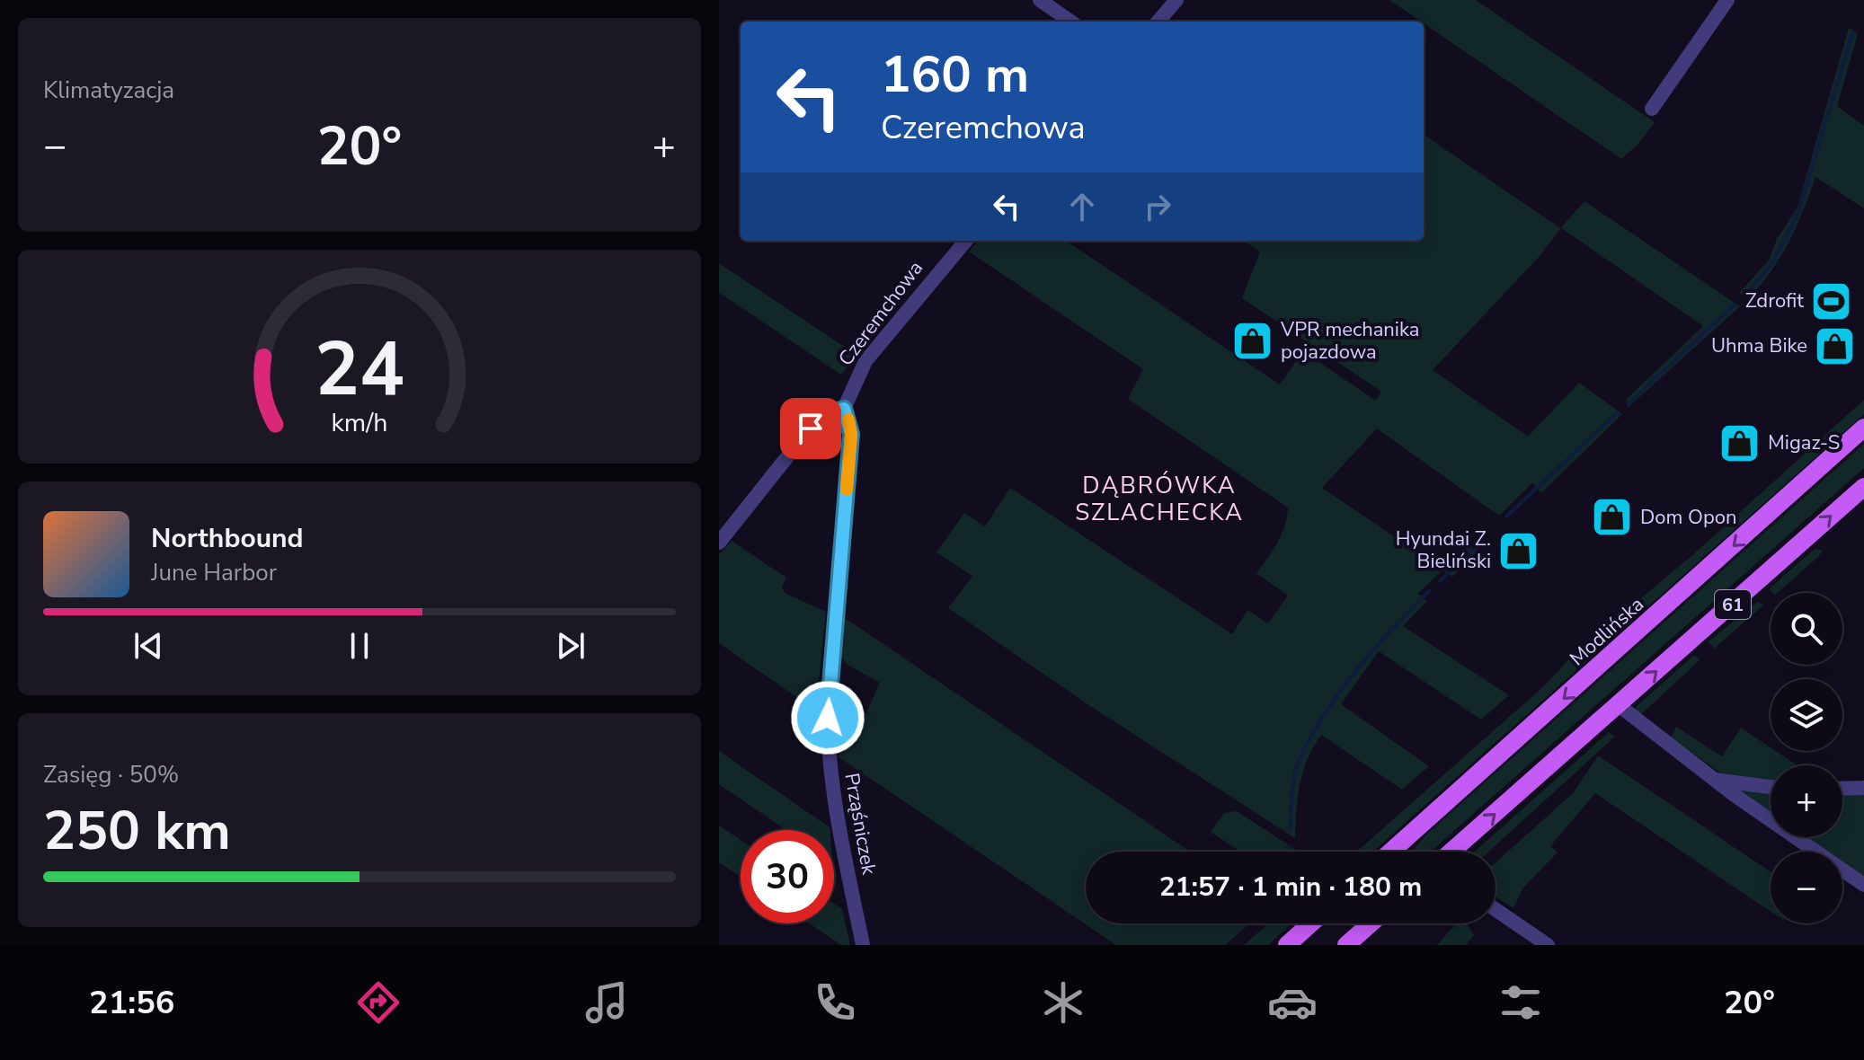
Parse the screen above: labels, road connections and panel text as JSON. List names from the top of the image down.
{
  "streets": {
    "main road": ["61", "Modlińska"],
    "street": ["Czeremchowa", "Prząśniczek"]
  },
  "crossings": [
    ["Czeremchowa", "Prząśniczek"]
  ],
  "districts": ["DĄBRÓWKA SZLACHECKA"],
  "places": {
    "sports": ["Zdrofit"],
    "shop": [
      "VPR mechanika pojazdowa",
      "Uhma Bike",
      "Migaz-S",
      "Dom Opon",
      "Hyundai Z. Bieliński"
    ]
  },
  "page": {
    "tile": [
      "Klimatyzacja",
      ["Zasięg · 50%", "250 km"]
    ],
    "turn": ["160 m", "Czeremchowa"],
    "heat": ["−", "20°", "+"],
    "song": ["Northbound", "June Harbor"],
    "map_buttons": ["+", "−"],
    "limit": "30",
    "trip": "21:57 · 1 min · 180 m",
    "tabs": ["21:56", "20°"],
    "gauge": ["24", "km/h"]
  }
}
